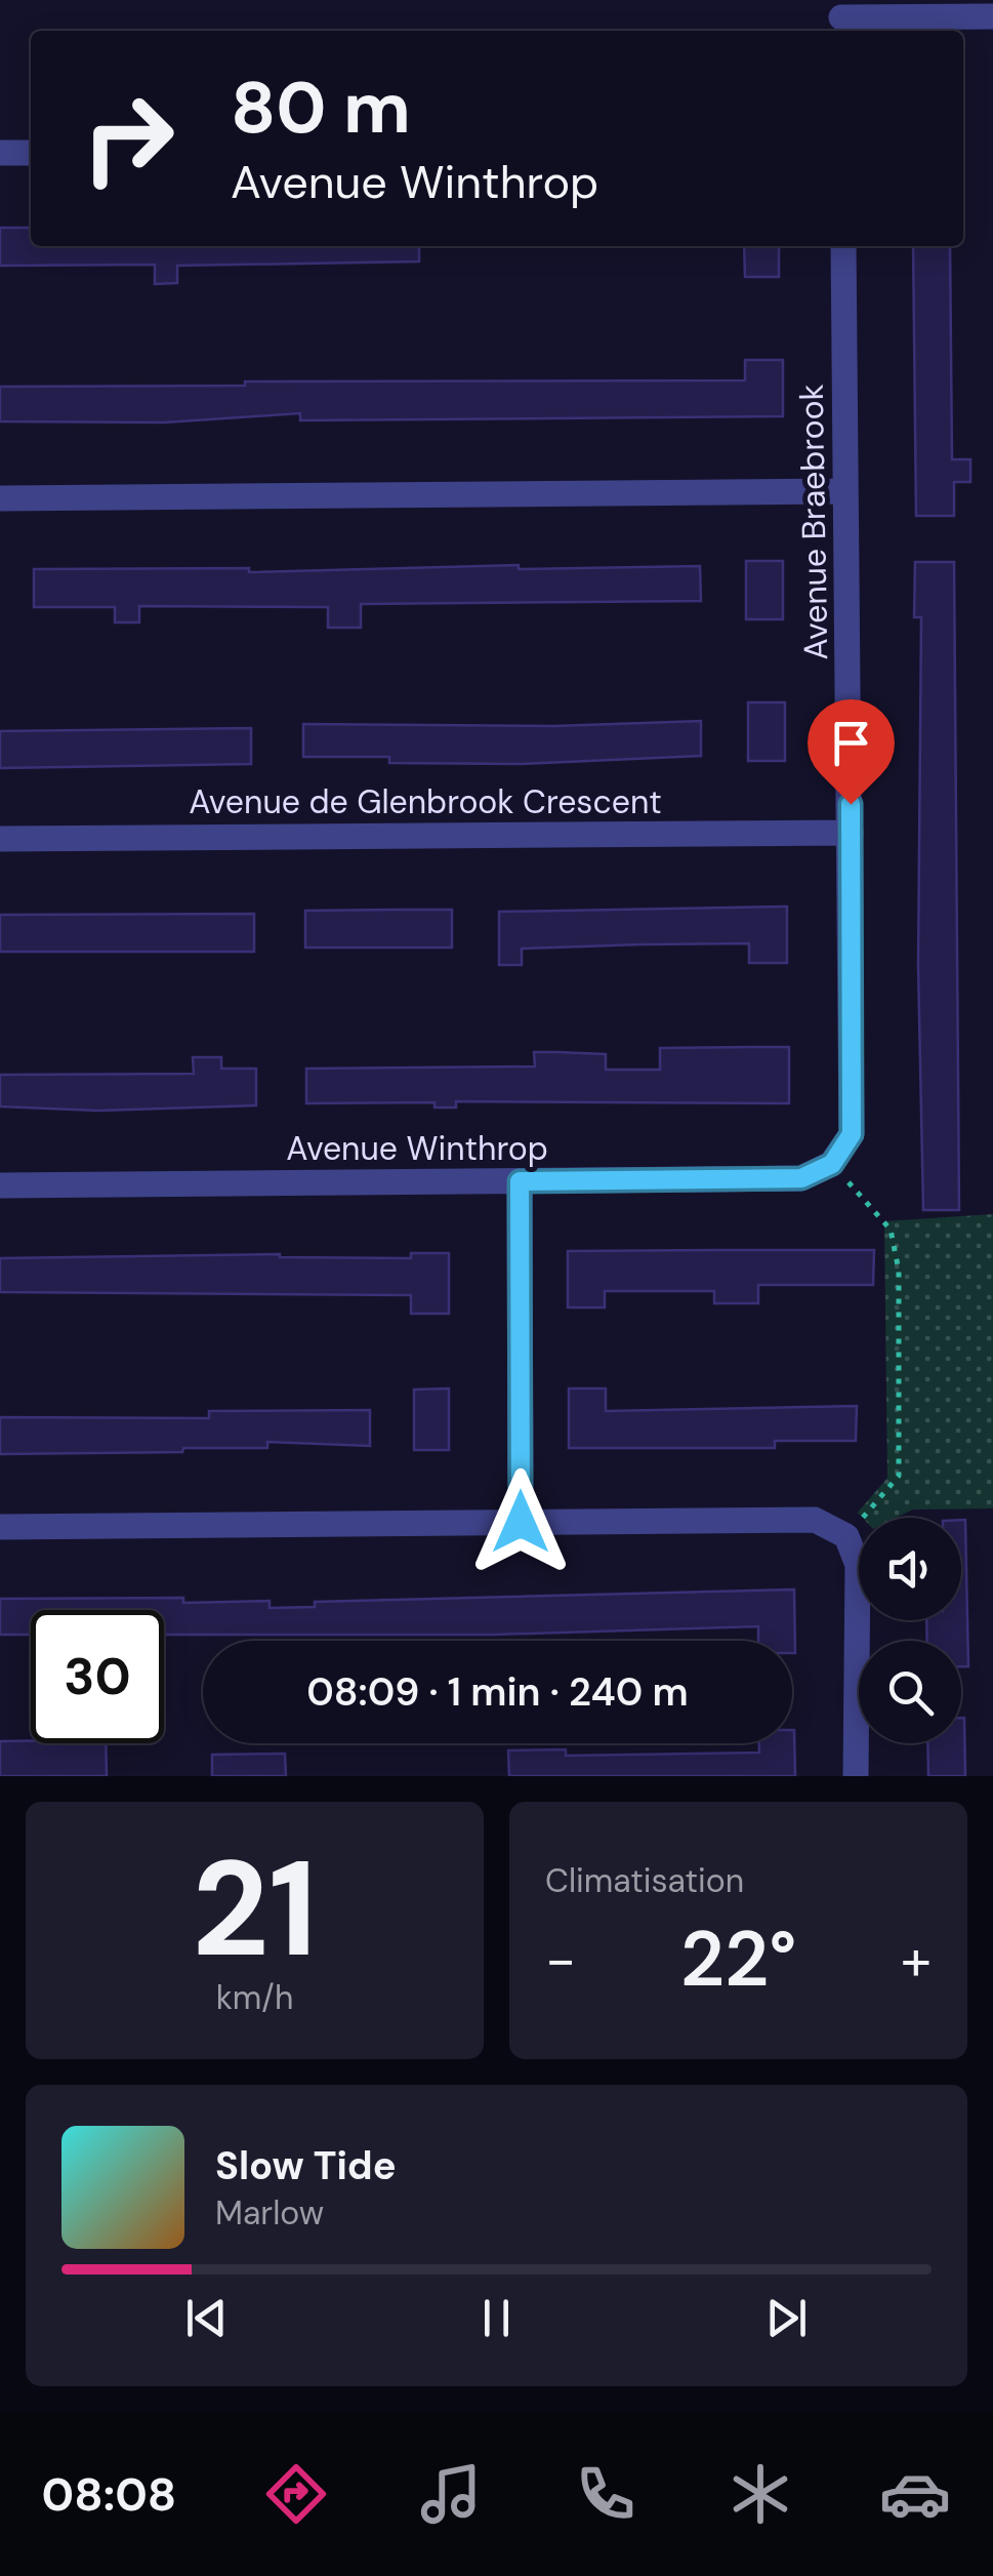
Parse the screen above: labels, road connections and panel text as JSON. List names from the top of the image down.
{
  "streets": {
    "street": ["Avenue Braebrook", "Avenue de Glenbrook Crescent", "Avenue Winthrop"]
  },
  "crossings": [
    ["Avenue Braebrook", "Avenue de Glenbrook Crescent"],
    ["Avenue Braebrook", "Avenue Winthrop"]
  ],
  "page": {
    "turn": ["80 m", "Avenue Winthrop"],
    "limit": "30",
    "trip": "08:09 · 1 min · 240 m",
    "tile": [
      ["21", "km/h"],
      "Climatisation"
    ],
    "heat": ["−", "22°", "+"],
    "song": ["Slow Tide", "Marlow"],
    "tabs": "08:08"
  }
}
